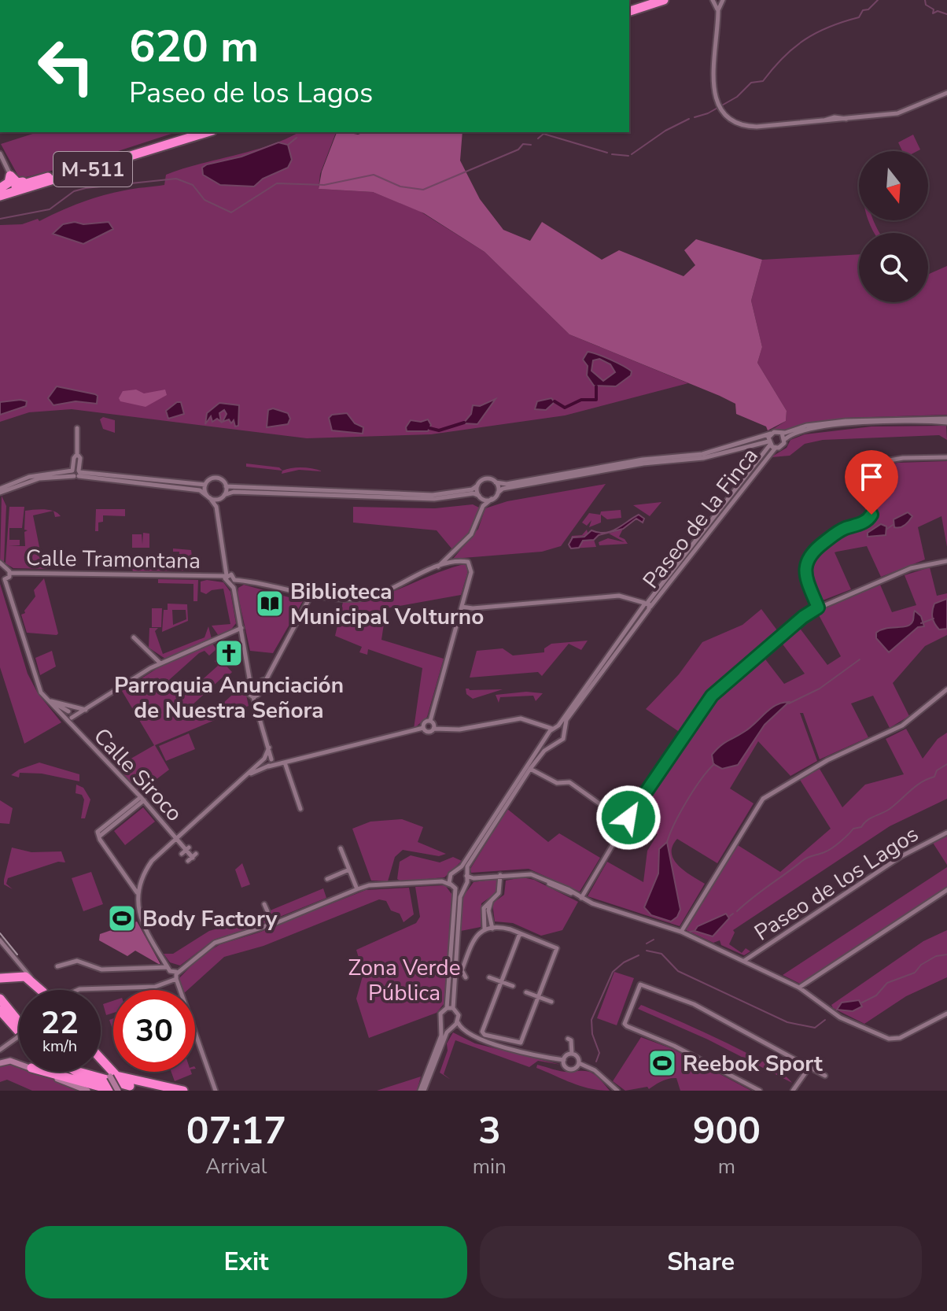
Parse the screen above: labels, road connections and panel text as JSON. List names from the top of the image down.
{
  "streets": {
    "highway": ["M-511"],
    "street": [
      "Paseo de la Finca",
      "Calle Tramontana",
      "Calle Siroco",
      "Paseo de los Lagos"
    ]
  },
  "parks": ["Zona Verde Pública"],
  "places": {
    "library": ["Biblioteca Municipal Volturno"],
    "church": ["Parroquia Anunciación de Nuestra Señora"],
    "sports": ["Body Factory", "Reebok Sport"]
  },
  "north": "bottom",
  "page": {
    "turn": ["620 m", "Paseo de los Lagos"],
    "speed": "22 km/h",
    "limit": "30",
    "eta": [
      "07:17",
      "Arrival",
      "3",
      "min",
      "900",
      "m"
    ],
    "buttons": ["Exit", "Share"]
  }
}
